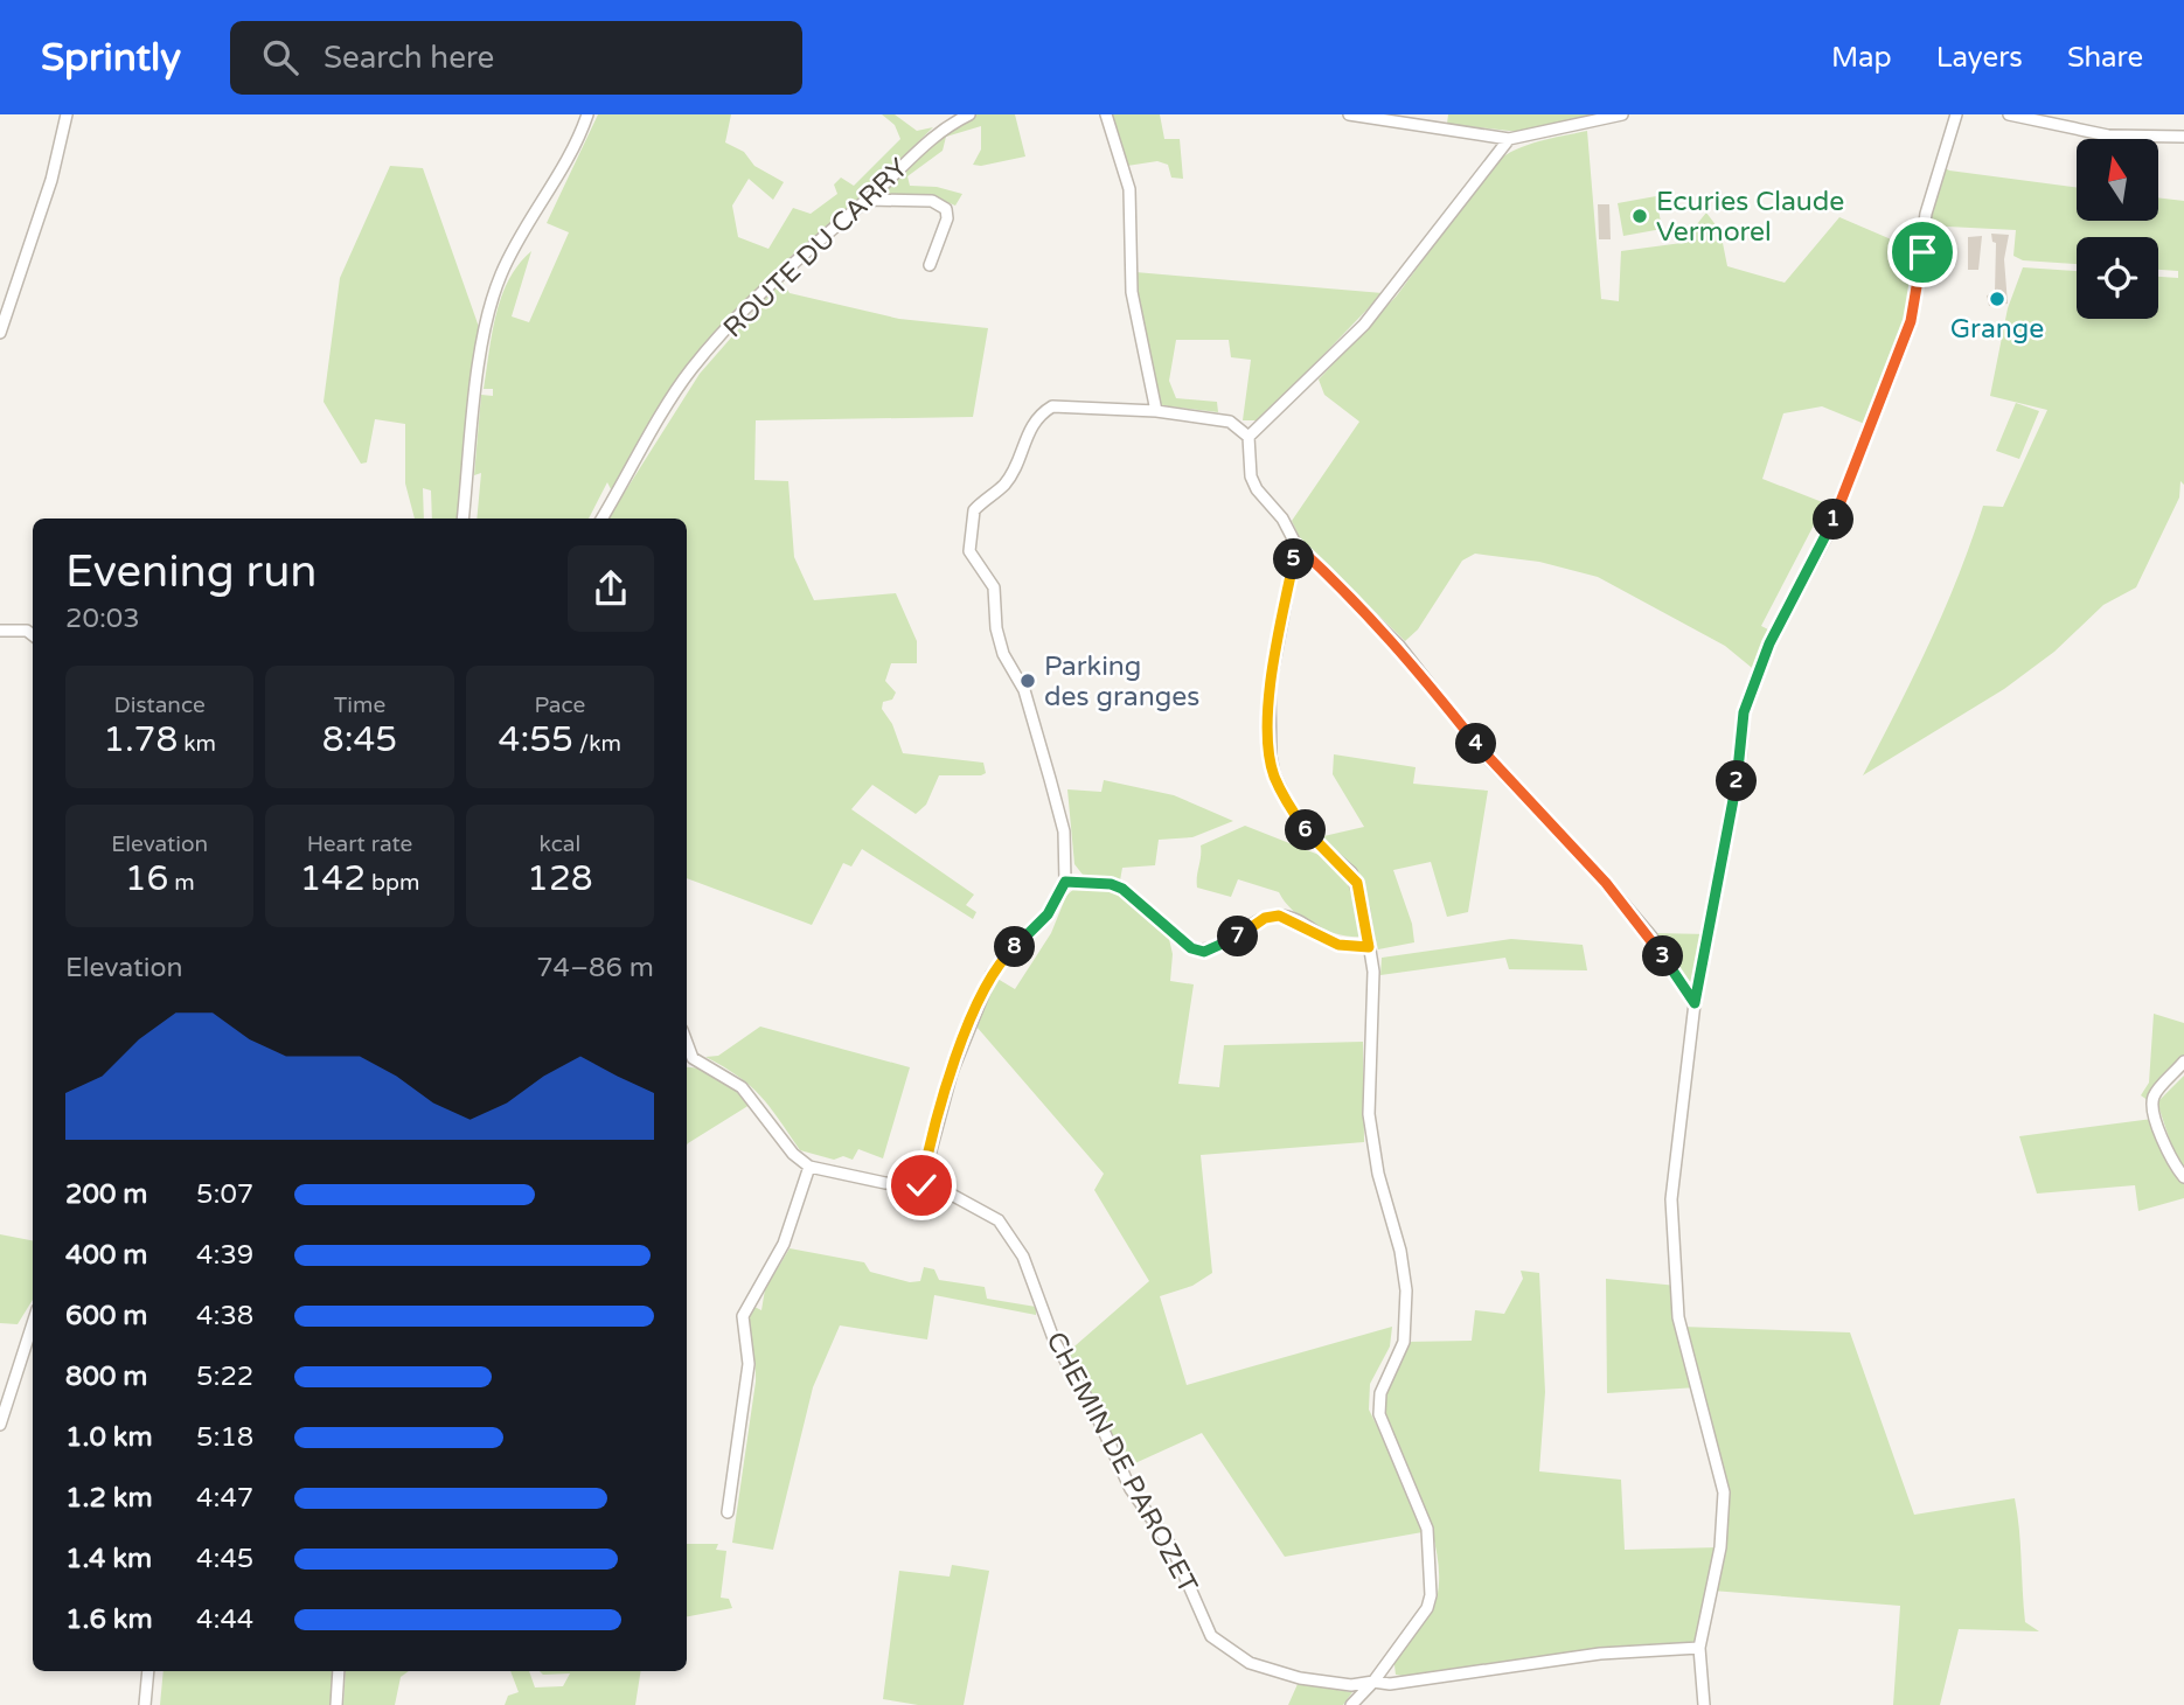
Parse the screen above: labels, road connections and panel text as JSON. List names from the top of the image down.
{
  "streets": {
    "street": ["ROUTE DU CARRY", "CHEMIN DE PAROZET"]
  },
  "places": ["Ecuries Claude Vermorel", "Grange", "Parking des granges"],
  "north": "top",
  "page": {
    "header": "Sprintly",
    "search": "Search here",
    "nav": ["Map", "Layers", "Share"],
    "pins": [
      "1",
      "5",
      "4",
      "2",
      "6",
      "7",
      "8",
      "3"
    ],
    "heading": ["Evening run", "20:03"],
    "stats": [
      ["Distance", "1.78 km"],
      ["Time", "8:45"],
      ["Pace", "4:55 /km"],
      ["Elevation", "16 m"],
      ["Heart rate", "142 bpm"],
      ["kcal", "128"]
    ],
    "chart": ["Elevation", "74–86 m"],
    "list": [
      {
        "name": "200 m",
        "note": "5:07"
      },
      {
        "name": "400 m",
        "note": "4:39"
      },
      {
        "name": "600 m",
        "note": "4:38"
      },
      {
        "name": "800 m",
        "note": "5:22"
      },
      {
        "name": "1.0 km",
        "note": "5:18"
      },
      {
        "name": "1.2 km",
        "note": "4:47"
      },
      {
        "name": "1.4 km",
        "note": "4:45"
      },
      {
        "name": "1.6 km",
        "note": "4:44"
      }
    ]
  }
}
